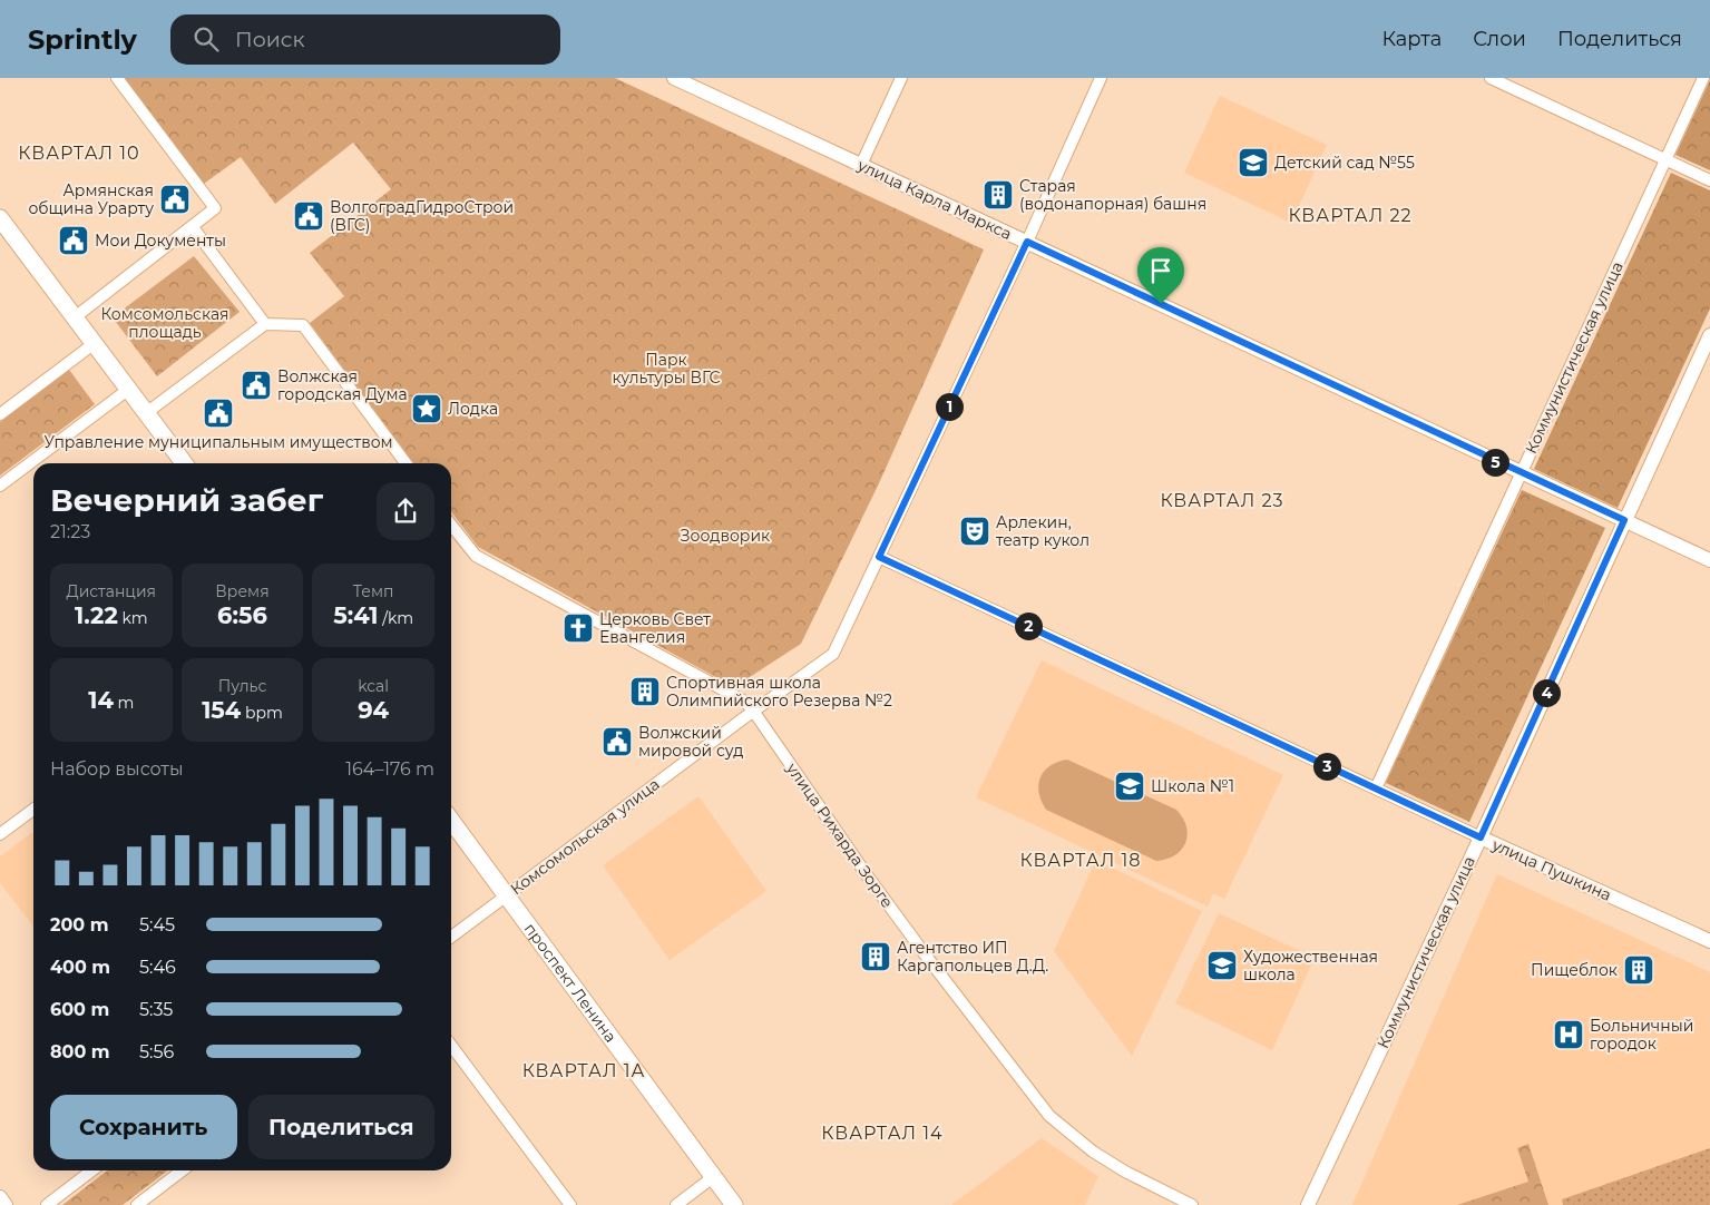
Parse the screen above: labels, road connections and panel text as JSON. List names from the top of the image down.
{
  "streets": {
    "main road": ["проспект Ленина"],
    "street": [
      "улица Карла Маркса",
      "Коммунистическая улица",
      "улица Рихарда Зорге",
      "Комсомольская улица",
      "улица Пушкина"
    ]
  },
  "crossings": [
    ["улица Карла Маркса", "Коммунистическая улица"],
    ["улица Карла Маркса", "Комсомольская улица"],
    ["Коммунистическая улица", "улица Пушкина"],
    ["улица Рихарда Зорге", "Комсомольская улица"],
    ["Комсомольская улица", "улица Пушкина"],
    ["Комсомольская улица", "проспект Ленина"]
  ],
  "districts": [
    "КВАРТАЛ 10",
    "КВАРТАЛ 22",
    "КВАРТАЛ 23",
    "КВАРТАЛ 18",
    "КВАРТАЛ 1А",
    "КВАРТАЛ 14"
  ],
  "parks": ["Комсомольская площадь", "Парк культуры ВГС", "Зоодворик"],
  "places": {
    "school or university": ["Детский сад №55", "Школа №1", "Художественная школа"],
    "building": [
      "Старая (водонапорная) башня",
      "Спортивная школа Олимпийского Резерва №2",
      "Агентство ИП Каргапольцев Д.Д.",
      "Пищеблок"
    ],
    "public building": [
      "Армянская община Урарту",
      "ВолгоградГидроСтрой (ВГС)",
      "Мои Документы",
      "Волжская городская Дума",
      "Управление муниципальным имуществом",
      "Волжский мировой суд"
    ],
    "place": ["Лодка"],
    "theatre": ["Арлекин, театр кукол"],
    "church": ["Церковь Свет Евангелия"],
    "hospital": ["Больничный городок"]
  },
  "page": {
    "header": "Sprintly",
    "search": "Поиск",
    "nav": ["Карта", "Слои", "Поделиться"],
    "pins": [
      "1",
      "5",
      "2",
      "4",
      "3"
    ],
    "heading": ["Вечерний забег", "21:23"],
    "stats": [
      ["Дистанция", "1.22 km"],
      ["Время", "6:56"],
      ["Темп", "5:41 /km"],
      ["14 m"],
      ["Пульс", "154 bpm"],
      ["kcal", "94"]
    ],
    "chart": ["Набор высоты", "164–176 m"],
    "list": [
      {
        "name": "200 m",
        "note": "5:45"
      },
      {
        "name": "400 m",
        "note": "5:46"
      },
      {
        "name": "600 m",
        "note": "5:35"
      },
      {
        "name": "800 m",
        "note": "5:56"
      }
    ],
    "buttons": ["Сохранить", "Поделиться"]
  }
}
